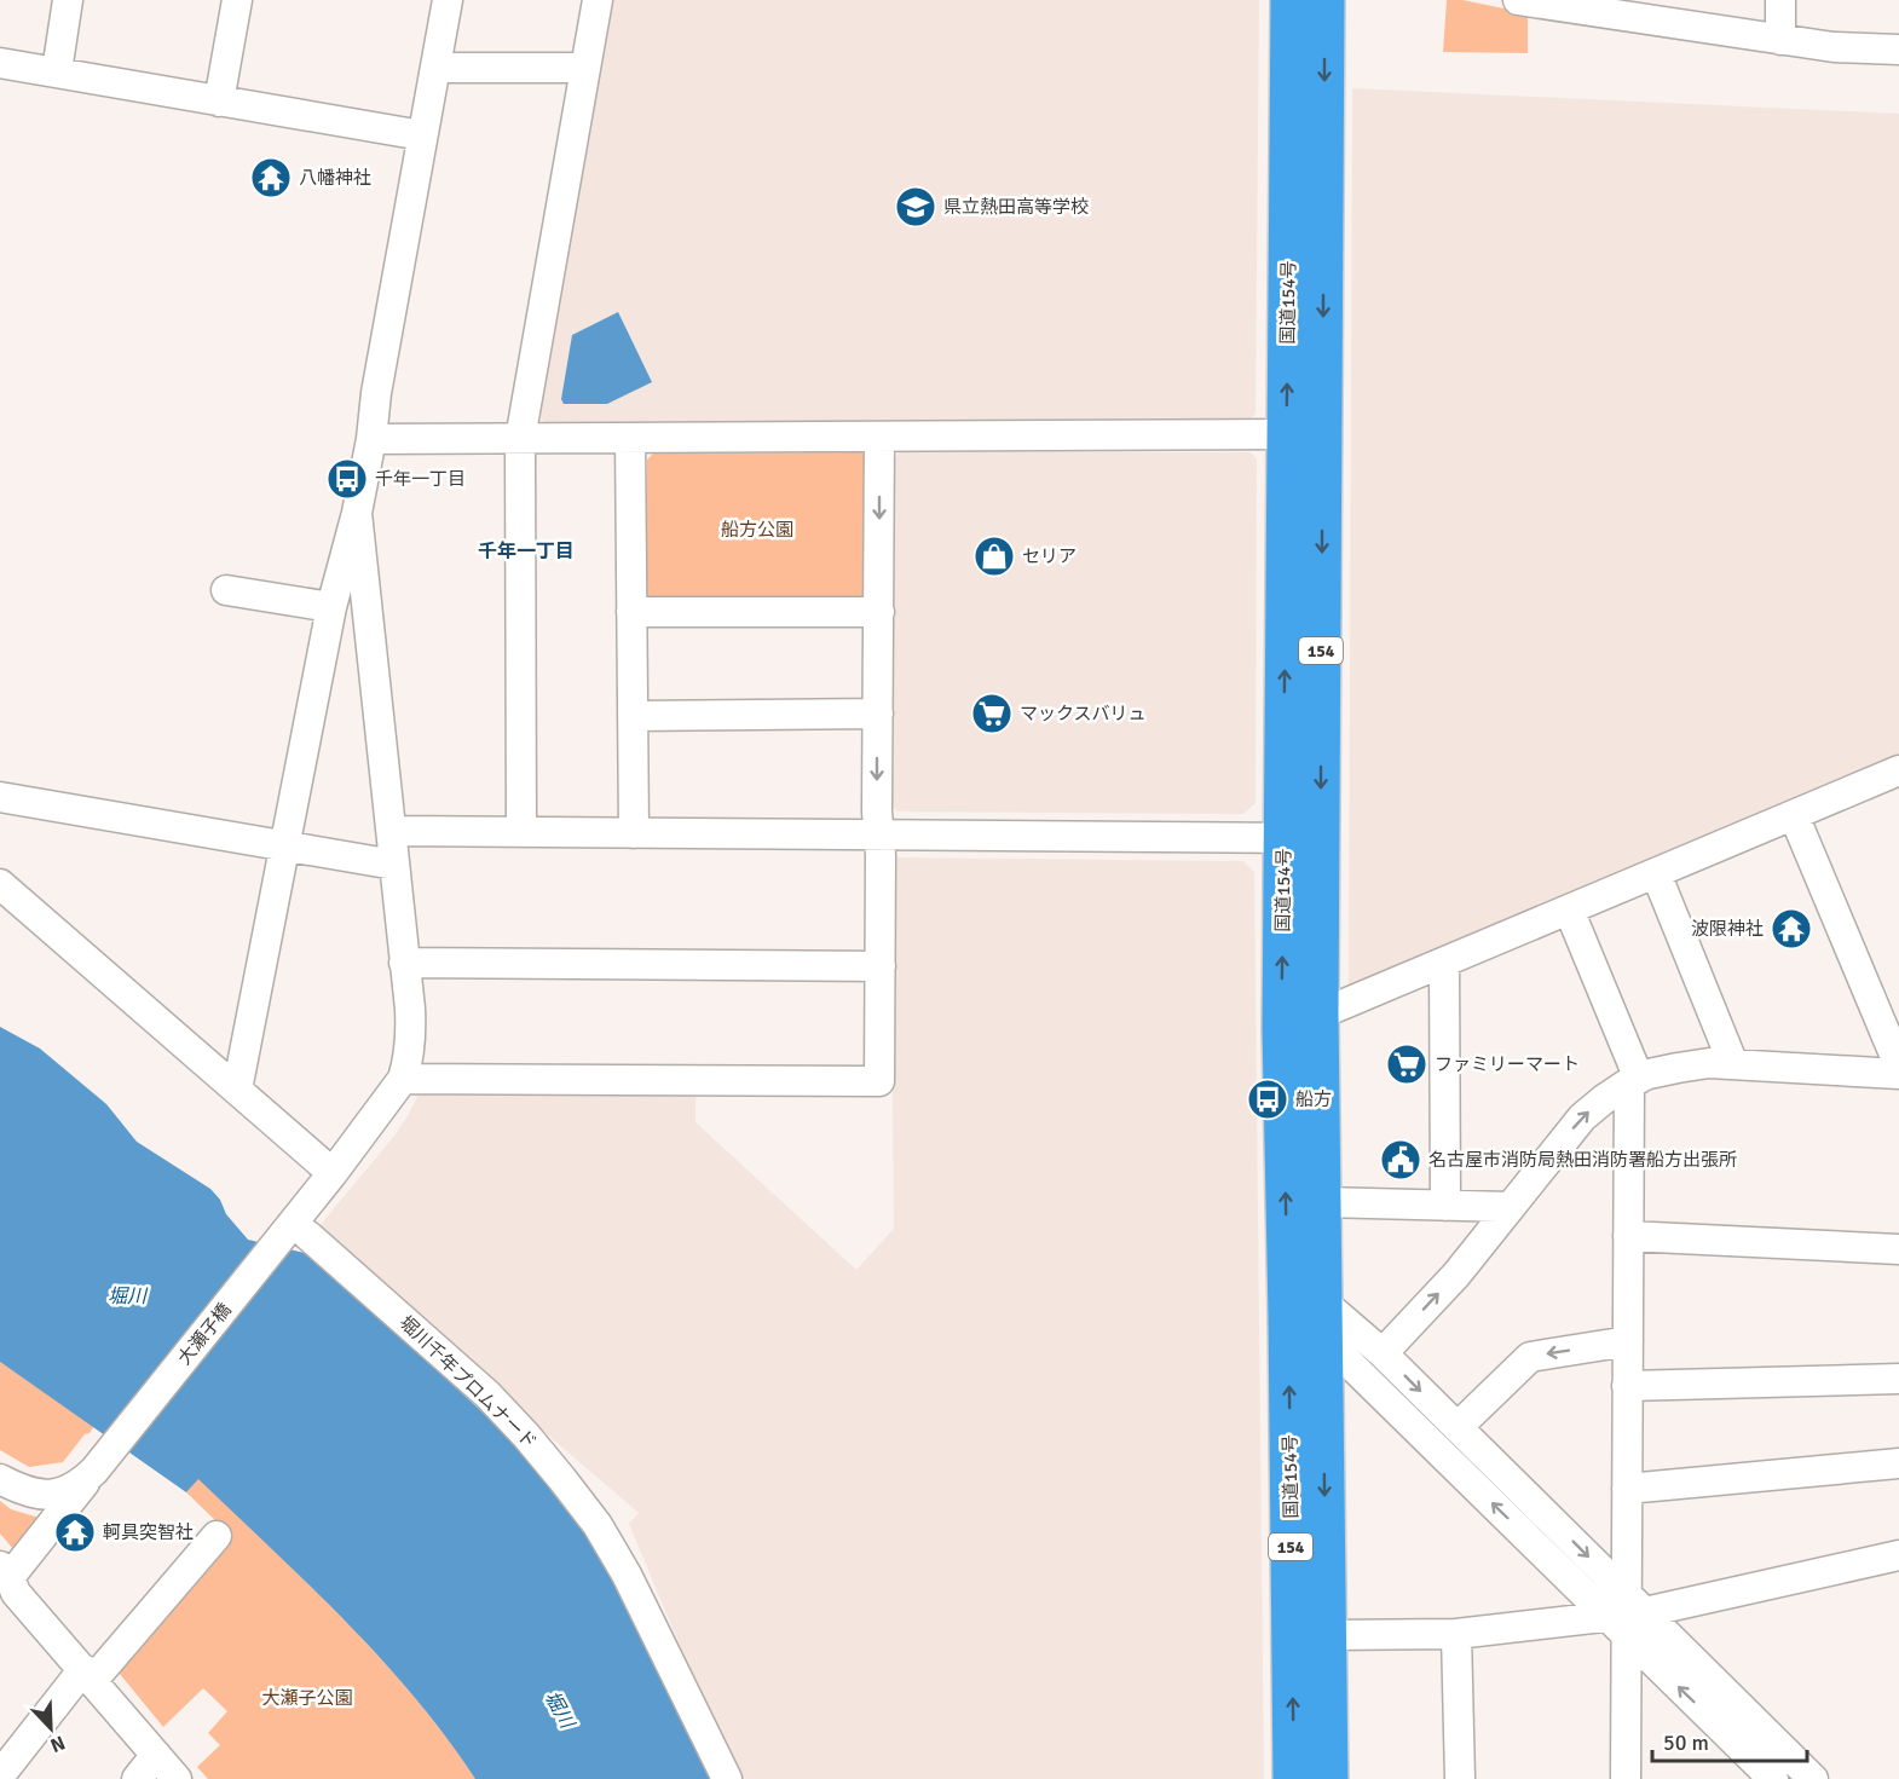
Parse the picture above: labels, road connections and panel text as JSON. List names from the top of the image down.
{
  "streets": {
    "highway": ["国道154号", "154"],
    "street": ["大瀬子橋", "堀川千年プロムナード"]
  },
  "crossings": [
    ["大瀬子橋", "堀川千年プロムナード"]
  ],
  "districts": ["千年一丁目"],
  "water": ["堀川"],
  "parks": ["船方公園", "大瀬子公園"],
  "places": {
    "temple": ["八幡神社", "波限神社", "軻具突智社"],
    "school or university": ["県立熱田高等学校"],
    "bus stop": ["千年一丁目", "船方"],
    "shop": ["セリア"],
    "supermarket": ["マックスバリュ", "ファミリーマート"],
    "public building": ["名古屋市消防局熱田消防署船方出張所"]
  },
  "scale_bar": "50 m",
  "north": "bottom right"
}
